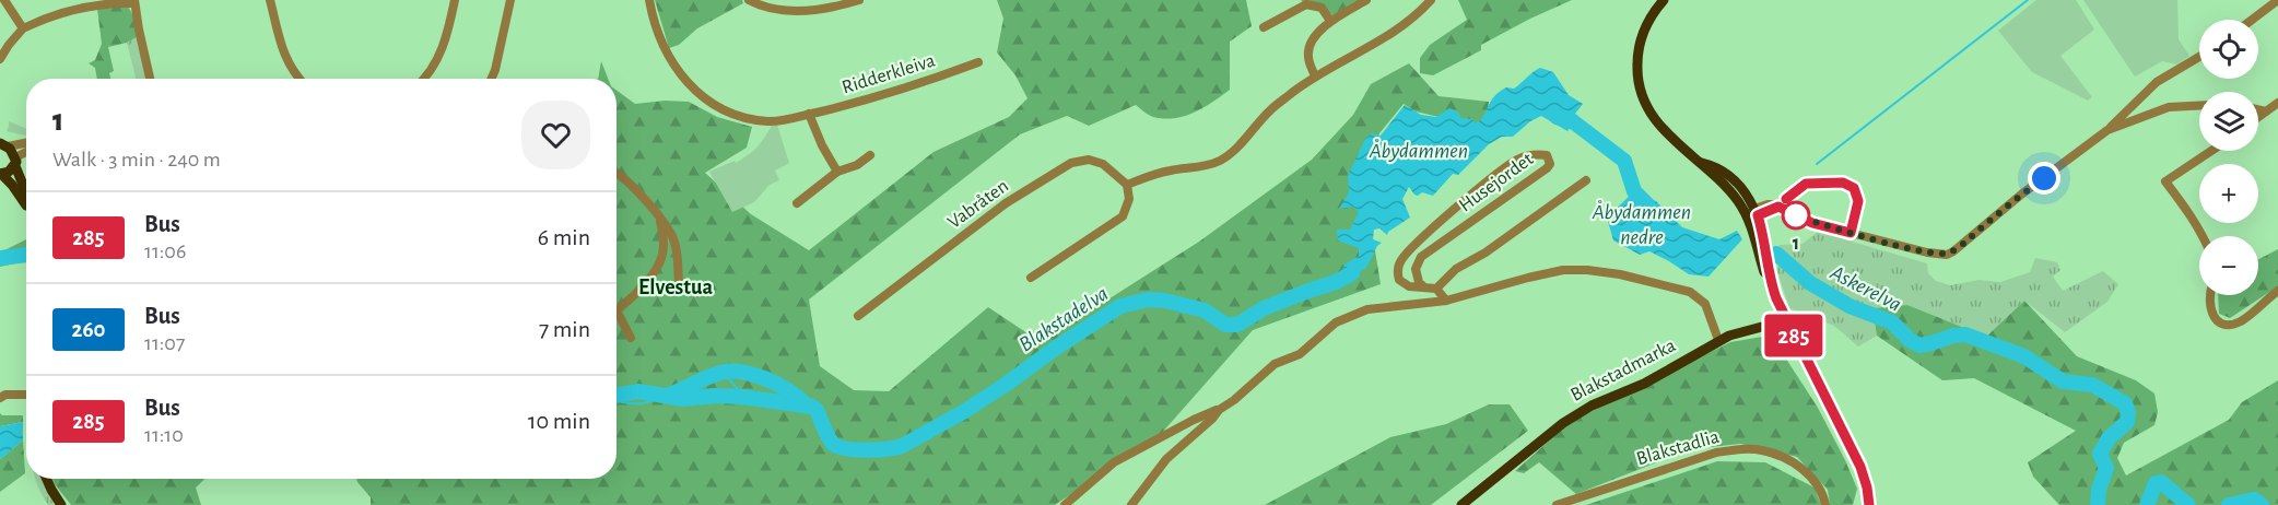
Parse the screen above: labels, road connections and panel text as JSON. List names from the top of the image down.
{
  "streets": {
    "main road": ["Blakstadmarka"],
    "street": [
      "Ridderkleiva",
      "Husejordet",
      "Vabråten",
      "Blakstadlia"
    ]
  },
  "districts": ["Elvestua"],
  "water": [
    "Åbydammen",
    "Åbydammen nedre",
    "Askerelva",
    "Blakstadelva"
  ],
  "places": ["1"],
  "lines": ["bus line 285"],
  "page": {
    "on_map": "285",
    "map_buttons": ["+", "−"],
    "heading": ["1", "Walk · 3 min · 240 m"],
    "list": [
      {
        "mark": "285",
        "name": "Bus",
        "note": "11:06",
        "value": "6 min"
      },
      {
        "mark": "260",
        "name": "Bus",
        "note": "11:07",
        "value": "7 min"
      },
      {
        "mark": "285",
        "name": "Bus",
        "note": "11:10",
        "value": "10 min"
      }
    ]
  }
}
